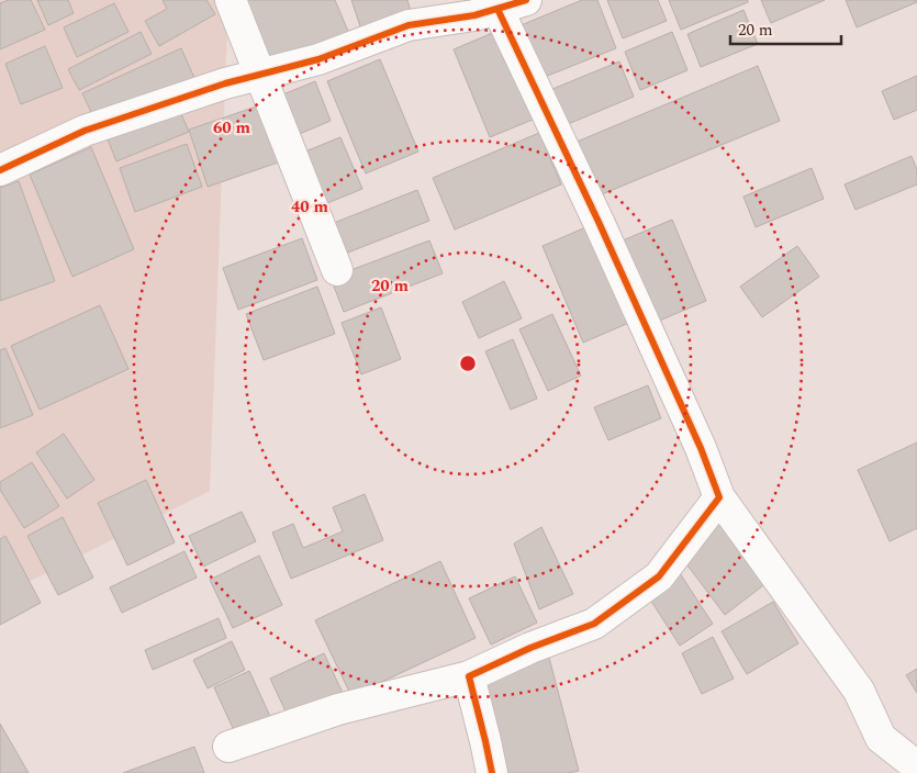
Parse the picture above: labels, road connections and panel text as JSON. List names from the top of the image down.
{
  "scale_bar": "20 m",
  "rings": ["60 m", "40 m", "20 m"]
}
